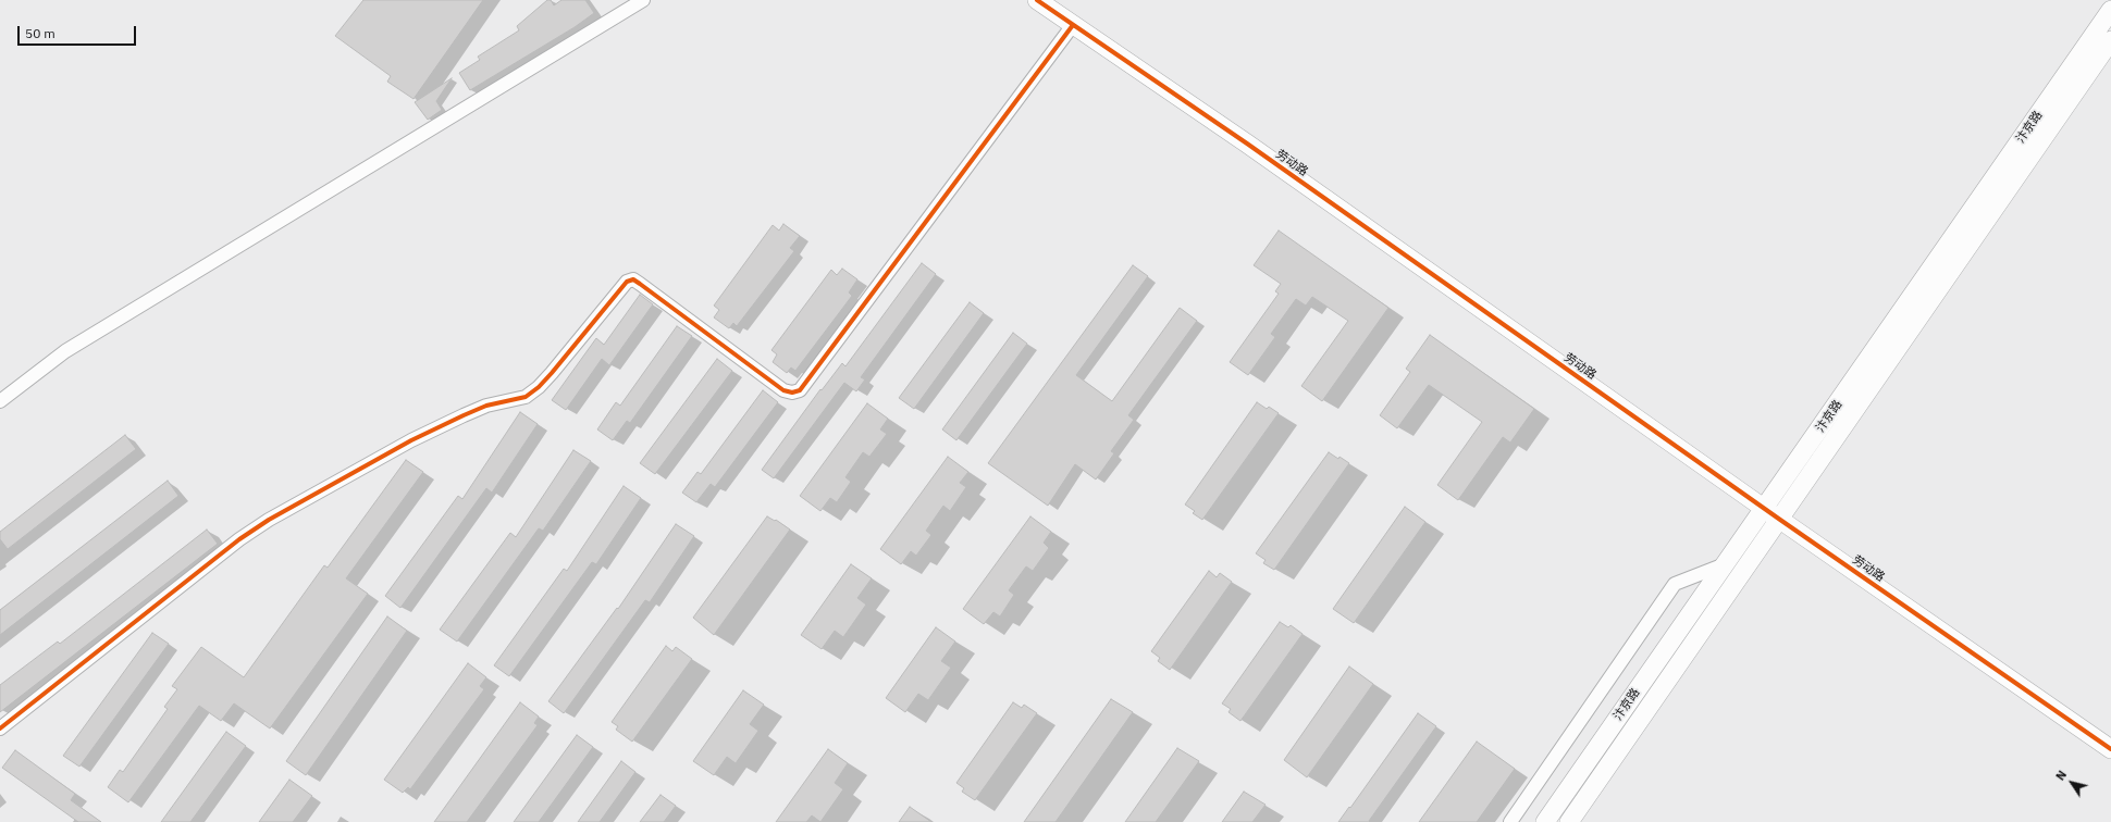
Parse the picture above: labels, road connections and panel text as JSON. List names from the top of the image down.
{
  "streets": {
    "main road": ["汴京路", "劳动路"]
  },
  "crossings": [
    ["汴京路", "劳动路"]
  ],
  "scale_bar": "50 m",
  "north": "top left"
}
